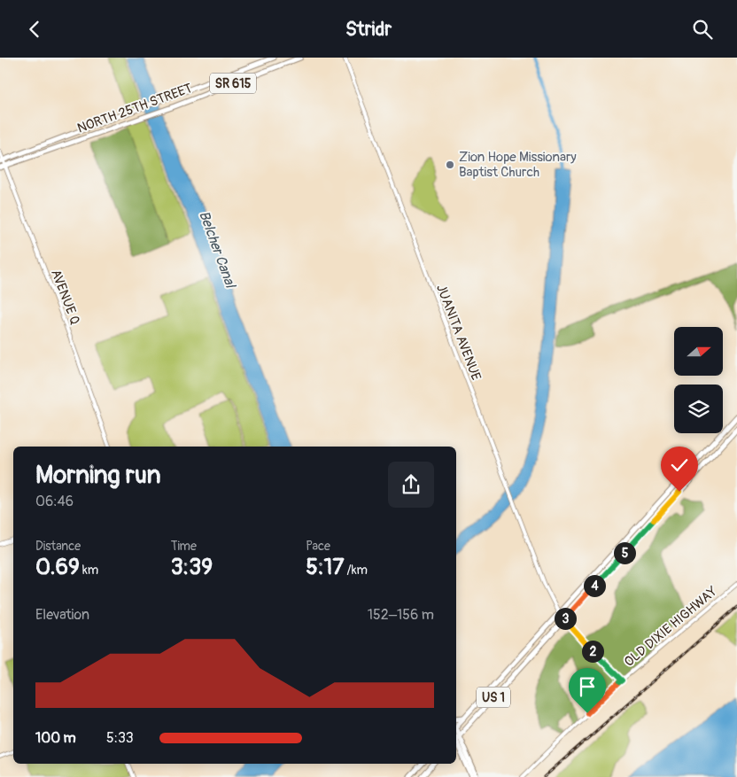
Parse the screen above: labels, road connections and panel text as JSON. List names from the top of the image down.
{
  "streets": {
    "main road": ["SR 615", "NORTH 25TH STREET", "US 1"],
    "street": ["AVENUE Q", "JUANITA AVENUE", "OLD DIXIE HIGHWAY"]
  },
  "crossings": [
    ["NORTH 25TH STREET", "AVENUE Q"],
    ["JUANITA AVENUE", "US 1"]
  ],
  "water": ["Belcher Canal"],
  "places": ["Zion Hope Missionary Baptist Church"],
  "north": "right",
  "page": {
    "header": "Stridr",
    "heading": ["Morning run", "06:46"],
    "stats": [
      ["Distance", "0.69 km"],
      ["Time", "3:39"],
      ["Pace", "5:17 /km"]
    ],
    "pins": [
      "5",
      "4",
      "3",
      "2"
    ],
    "chart": ["Elevation", "152–156 m"],
    "list": [
      {
        "name": "100 m",
        "note": "5:33"
      }
    ]
  }
}
